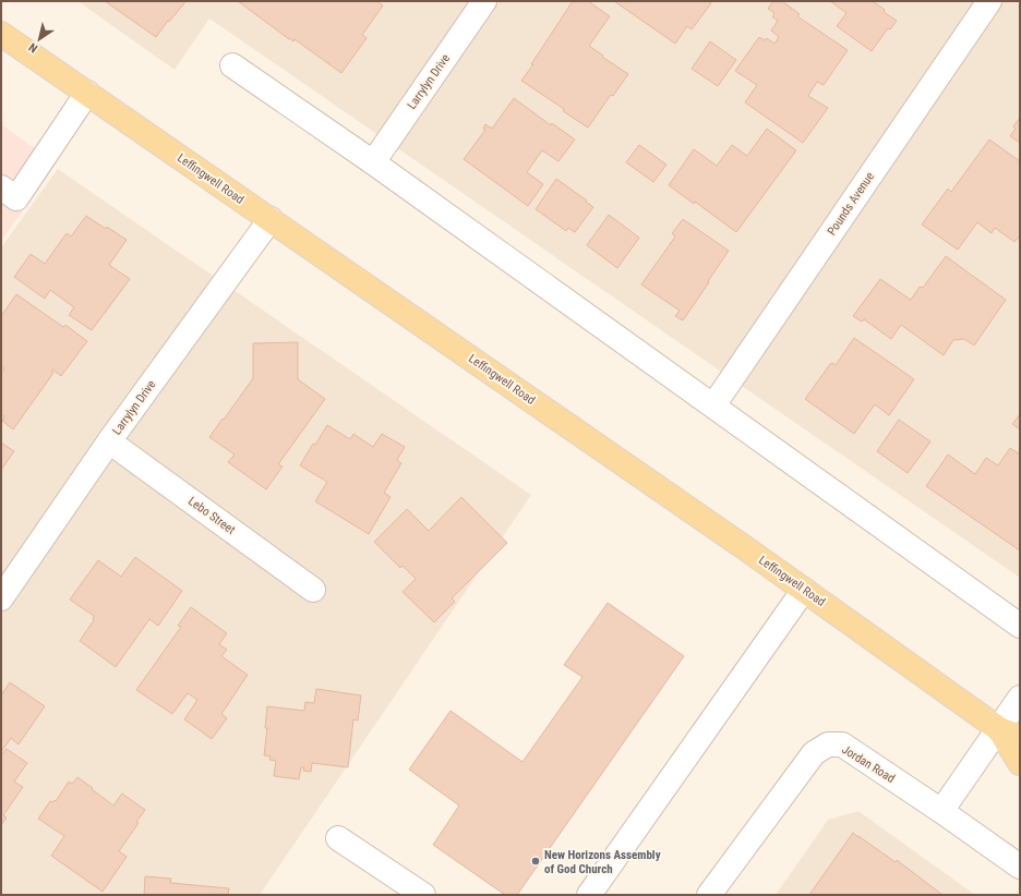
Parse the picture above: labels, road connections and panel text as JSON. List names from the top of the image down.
{
  "streets": {
    "main road": ["Leffingwell Road"],
    "street": [
      "Larrylyn Drive",
      "Pounds Avenue",
      "Lebo Street",
      "Jordan Road"
    ]
  },
  "crossings": [
    ["Larrylyn Drive", "Leffingwell Road"],
    ["Larrylyn Drive", "Lebo Street"]
  ],
  "places": ["New Horizons Assembly of God Church"],
  "north": "bottom left"
}
